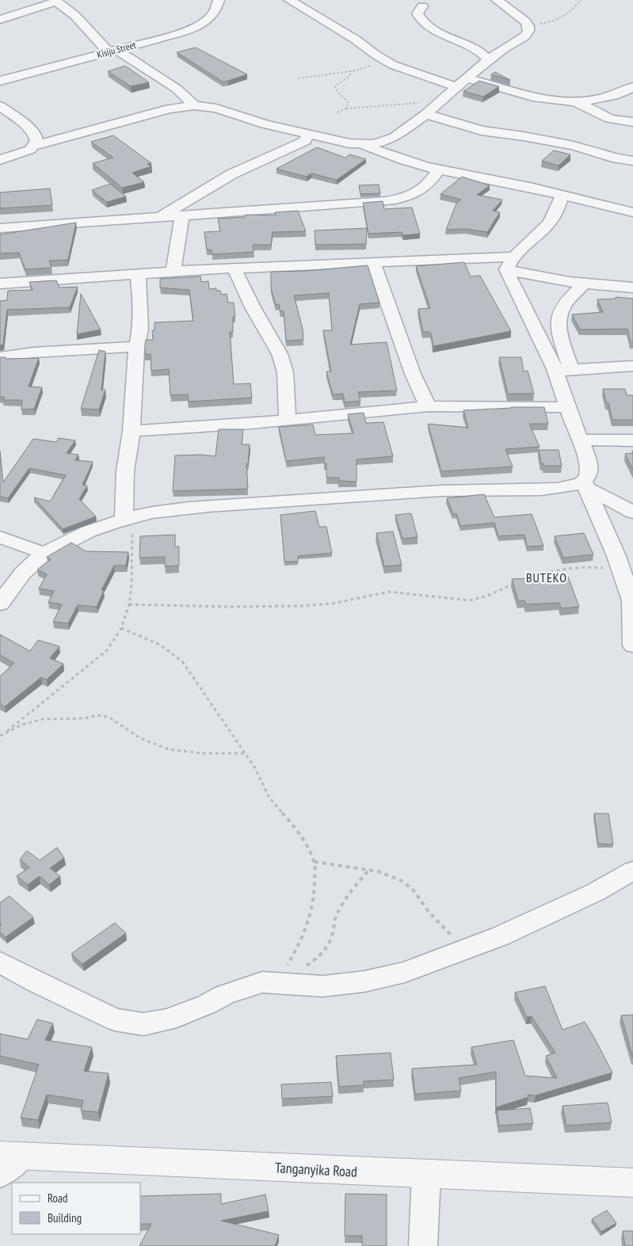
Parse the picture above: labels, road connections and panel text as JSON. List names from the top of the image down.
{
  "streets": {
    "street": ["Kisiju Street", "Tanganyika Road"]
  },
  "districts": ["BUTEKO"],
  "legend": ["Road", "Building"]
}
